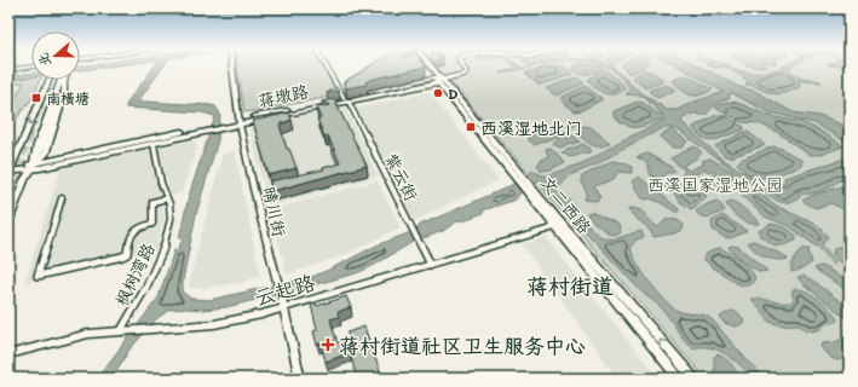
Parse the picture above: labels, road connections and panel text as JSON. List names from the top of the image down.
{
  "streets": {
    "main road": ["蒋墩路", "文二西路"],
    "street": [
      "紫云街",
      "晴川街",
      "枫树湾路",
      "云起路"
    ]
  },
  "crossings": [
    ["蒋墩路", "紫云街"],
    ["蒋墩路", "文二西路"],
    ["蒋墩路", "晴川街"],
    ["蒋墩路", "枫树湾路"],
    ["紫云街", "云起路"],
    ["文二西路", "云起路"],
    ["晴川街", "云起路"],
    ["枫树湾路", "云起路"]
  ],
  "districts": ["蒋村街道"],
  "parks": ["西溪国家湿地公园"],
  "places": {
    "other": ["D"],
    "transit": ["南横塘", "西溪湿地北门"],
    "health": ["蒋村街道社区卫生服务中心"]
  },
  "north": "left"
}
